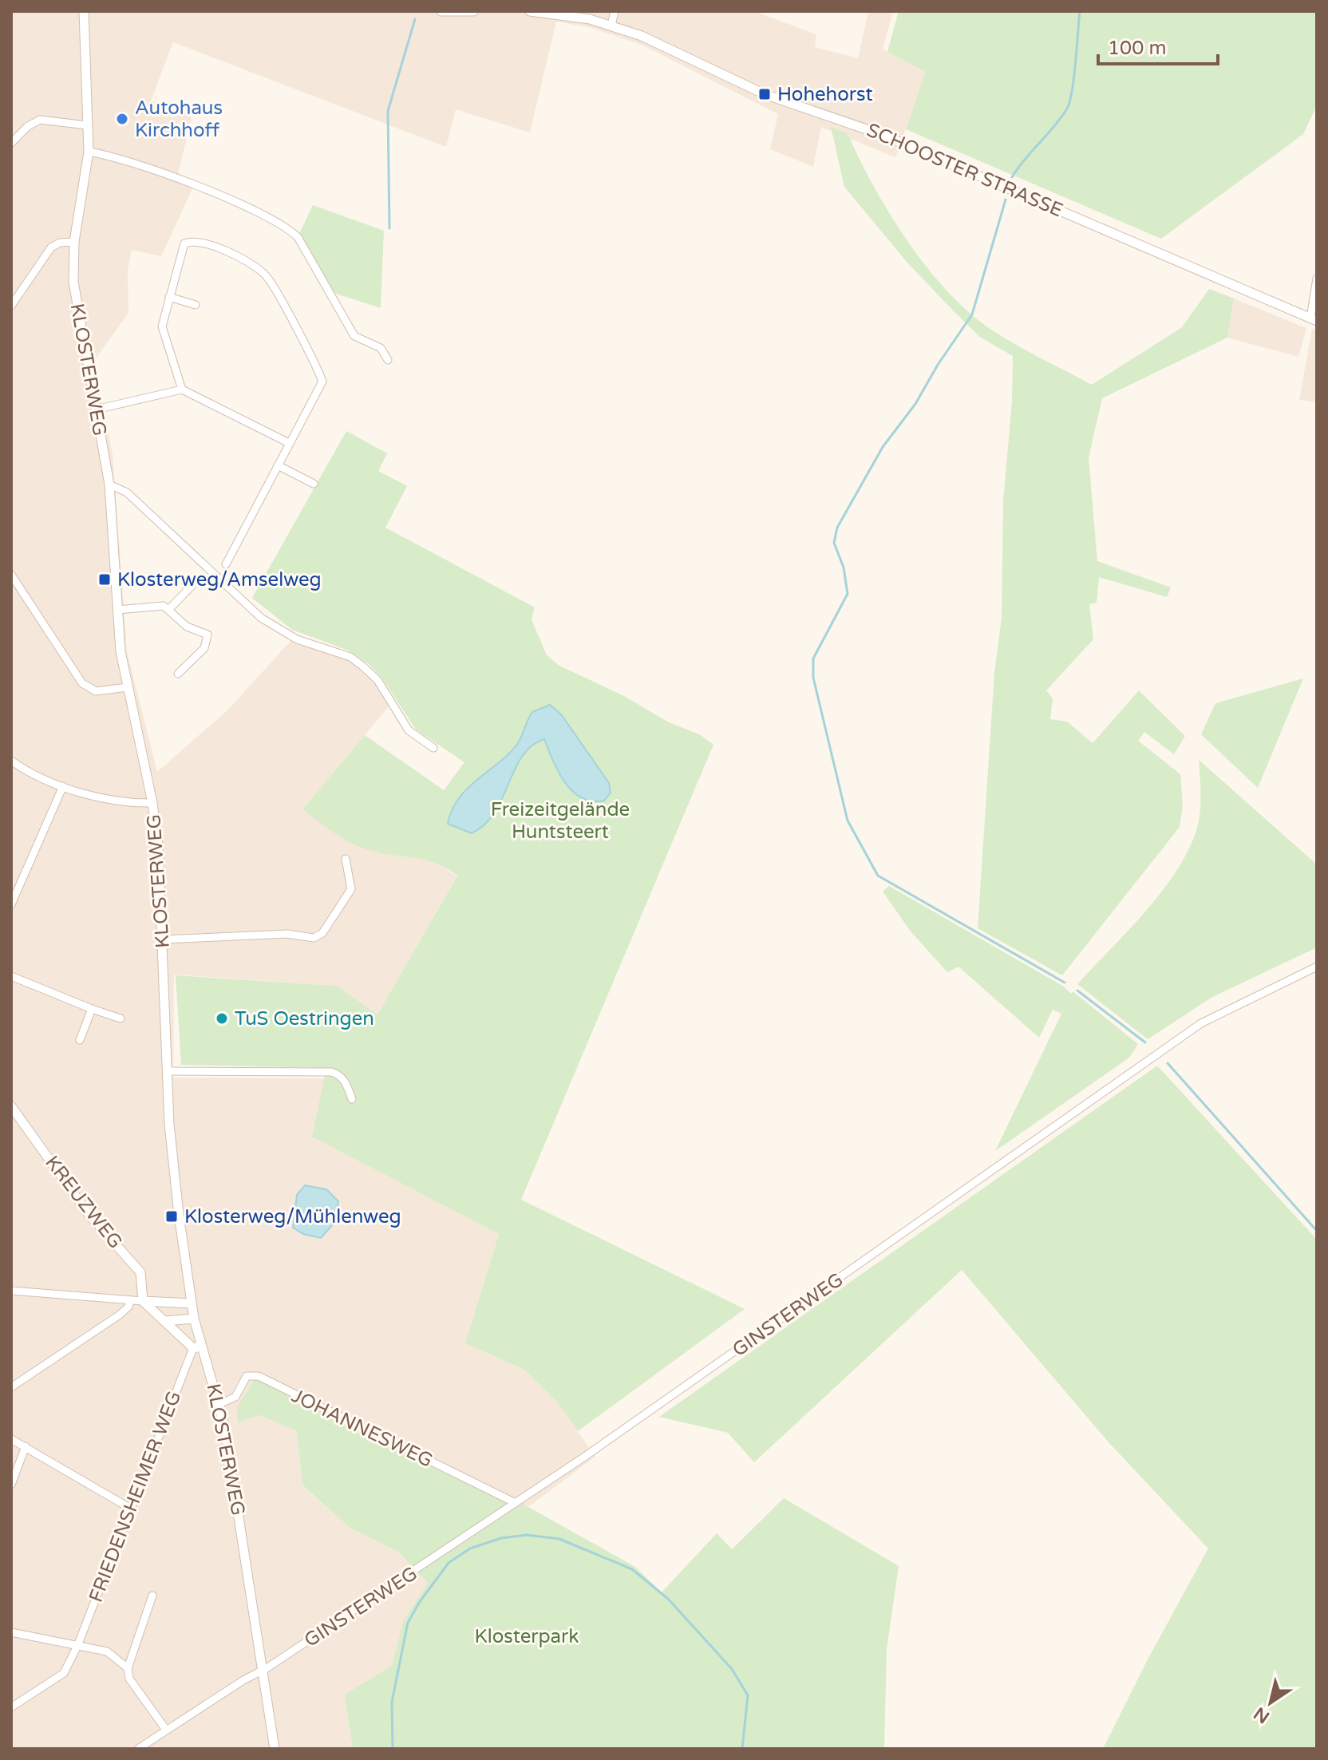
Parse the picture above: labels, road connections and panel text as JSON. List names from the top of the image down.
{
  "streets": {
    "street": [
      "SCHOOSTER STRASSE",
      "KLOSTERWEG",
      "KREUZWEG",
      "GINSTERWEG",
      "JOHANNESWEG",
      "FRIEDENSHEIMER WEG"
    ]
  },
  "crossings": [
    ["KLOSTERWEG", "GINSTERWEG"],
    ["KLOSTERWEG", "JOHANNESWEG"],
    ["KLOSTERWEG", "FRIEDENSHEIMER WEG"],
    ["GINSTERWEG", "JOHANNESWEG"]
  ],
  "parks": ["Freizeitgelände Huntsteert", "Klosterpark"],
  "places": {
    "transit": ["Hohehorst", "Klosterweg/Amselweg", "Klosterweg/Mühlenweg"],
    "other": ["Autohaus Kirchhoff", "TuS Oestringen"]
  },
  "scale_bar": "100 m",
  "north": "bottom left"
}
